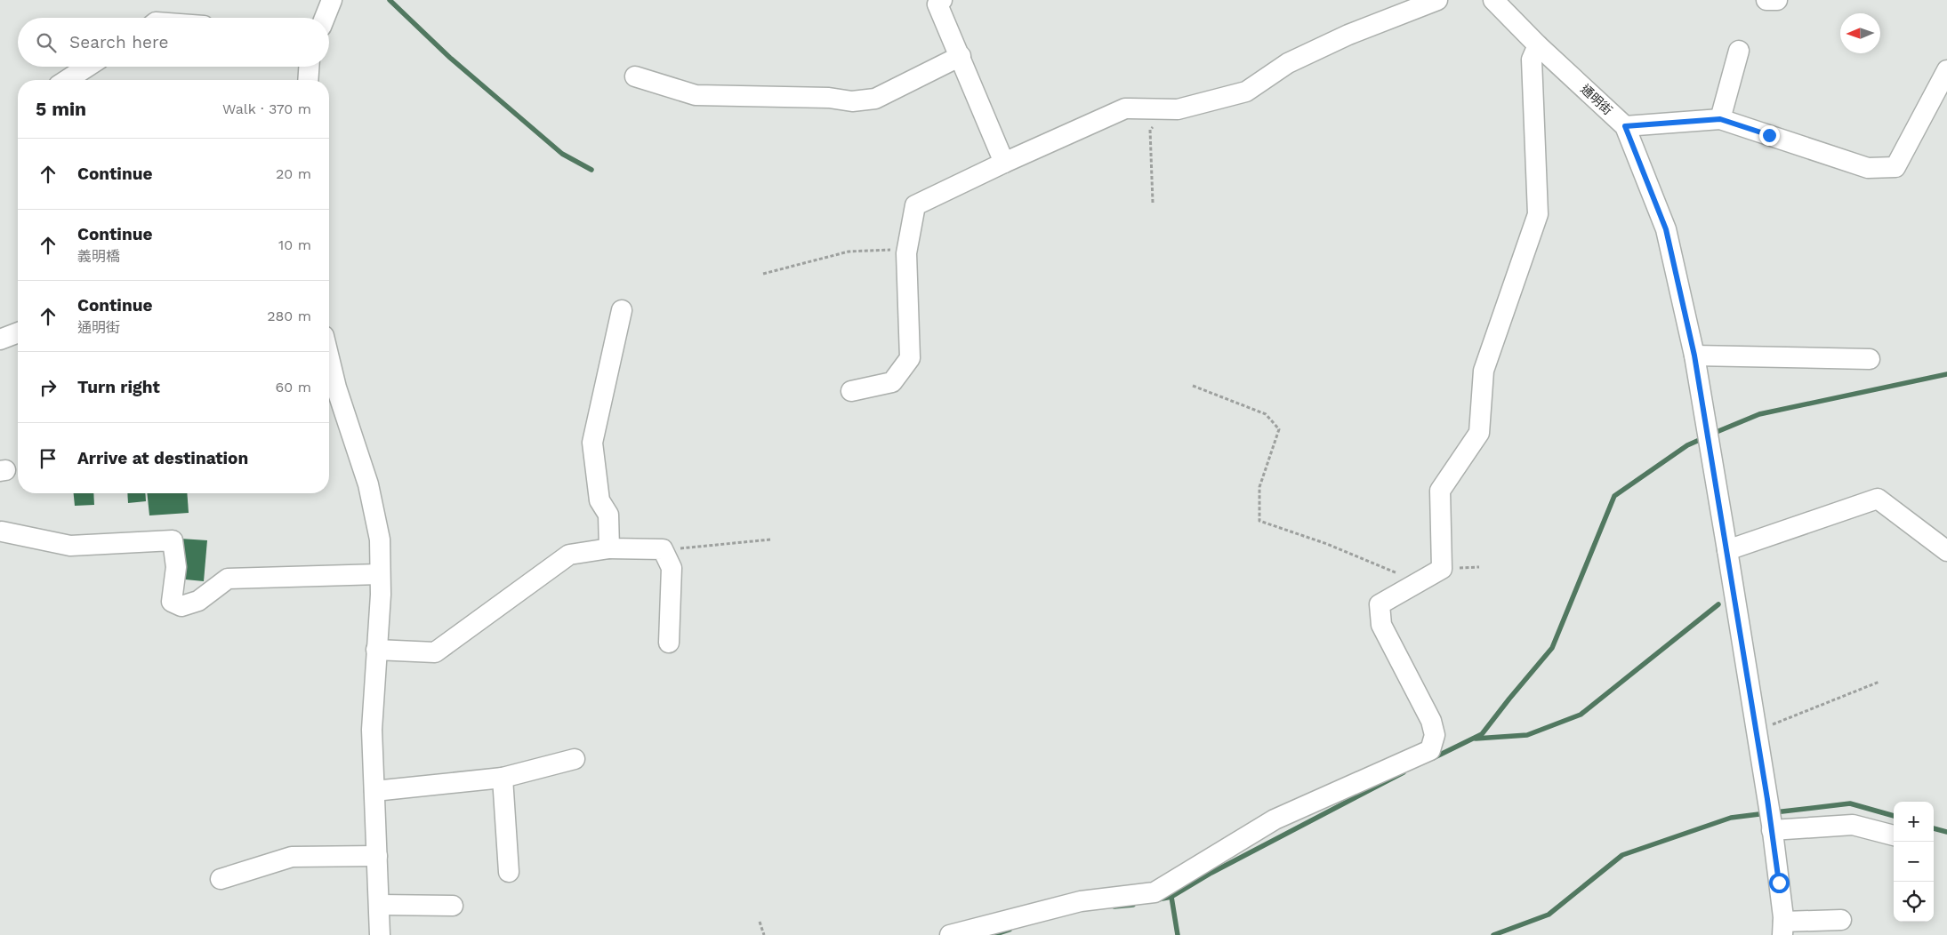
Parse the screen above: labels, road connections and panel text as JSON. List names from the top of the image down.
{
  "streets": {
    "street": ["通明街"]
  },
  "north": "left",
  "page": {
    "search": "Search here",
    "heading": ["5 min", "Walk · 370 m"],
    "list": [
      ["Continue", "20 m"],
      ["Continue", "義明橋", "10 m"],
      ["Continue", "通明街", "280 m"],
      ["Turn right", "60 m"],
      "Arrive at destination"
    ],
    "map_buttons": ["+", "−"]
  }
}
